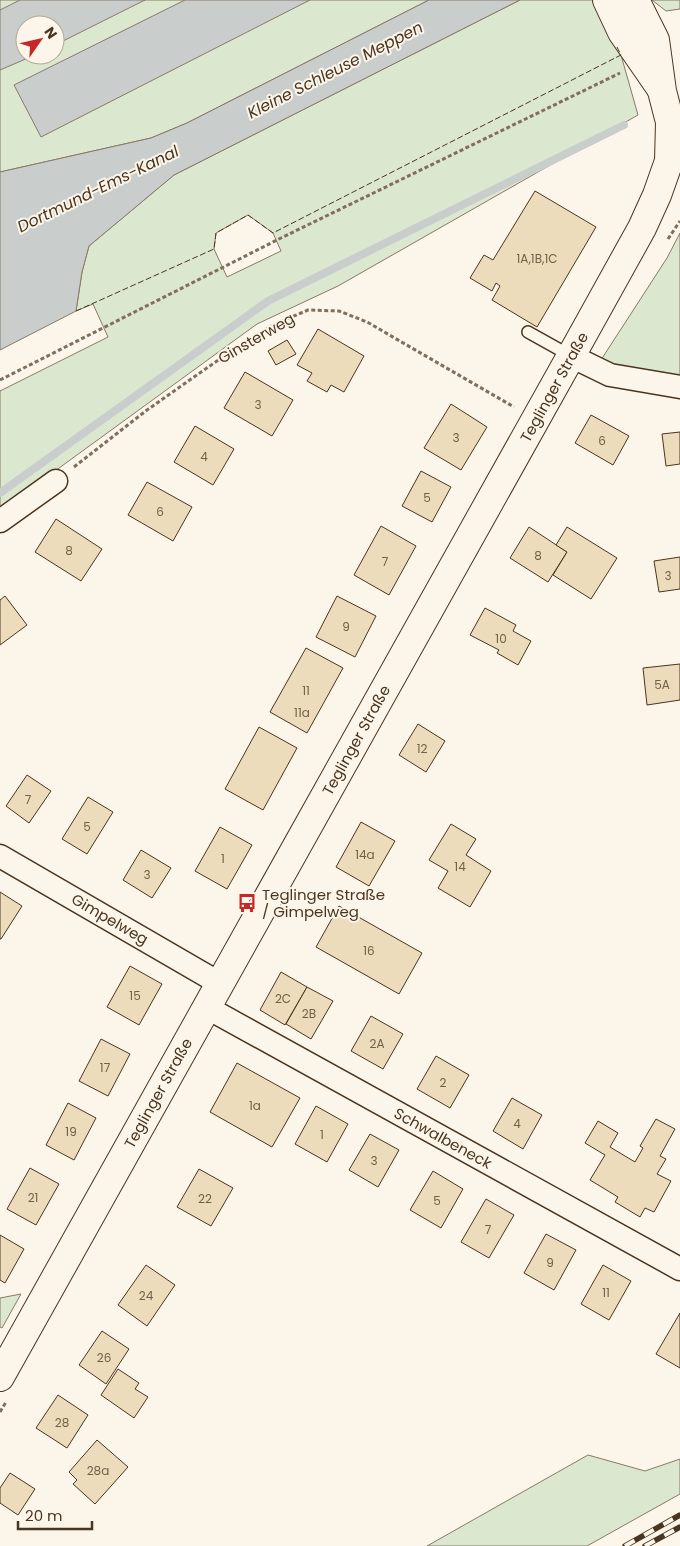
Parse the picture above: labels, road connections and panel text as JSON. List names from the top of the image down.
{
  "streets": {
    "street": ["Teglinger Straße", "Gimpelweg", "Schwalbeneck"],
    "path": ["Ginsterweg"]
  },
  "crossings": [
    ["Ginsterweg", "Teglinger Straße"],
    ["Teglinger Straße", "Gimpelweg"],
    ["Teglinger Straße", "Schwalbeneck"]
  ],
  "water": ["Kleine Schleuse Meppen", "Dortmund-Ems-Kanal"],
  "places": {
    "bus stop": ["Teglinger Straße / Gimpelweg"]
  },
  "house_numbers": [
    "1A,1B,1C",
    "3",
    "3",
    "6",
    "4",
    "5",
    "6",
    "8",
    "8",
    "7",
    "3",
    "9",
    "10",
    "5A",
    "11",
    "11a",
    "12",
    "7",
    "5",
    "14a",
    "1",
    "14",
    "3",
    "16",
    "15",
    "2C",
    "2B",
    "2A",
    "17",
    "2",
    "1a",
    "4",
    "19",
    "1",
    "3",
    "21",
    "22",
    "5",
    "7",
    "9",
    "11",
    "24",
    "26",
    "28",
    "28a"
  ],
  "scale_bar": "20 m",
  "north": "top right"
}
